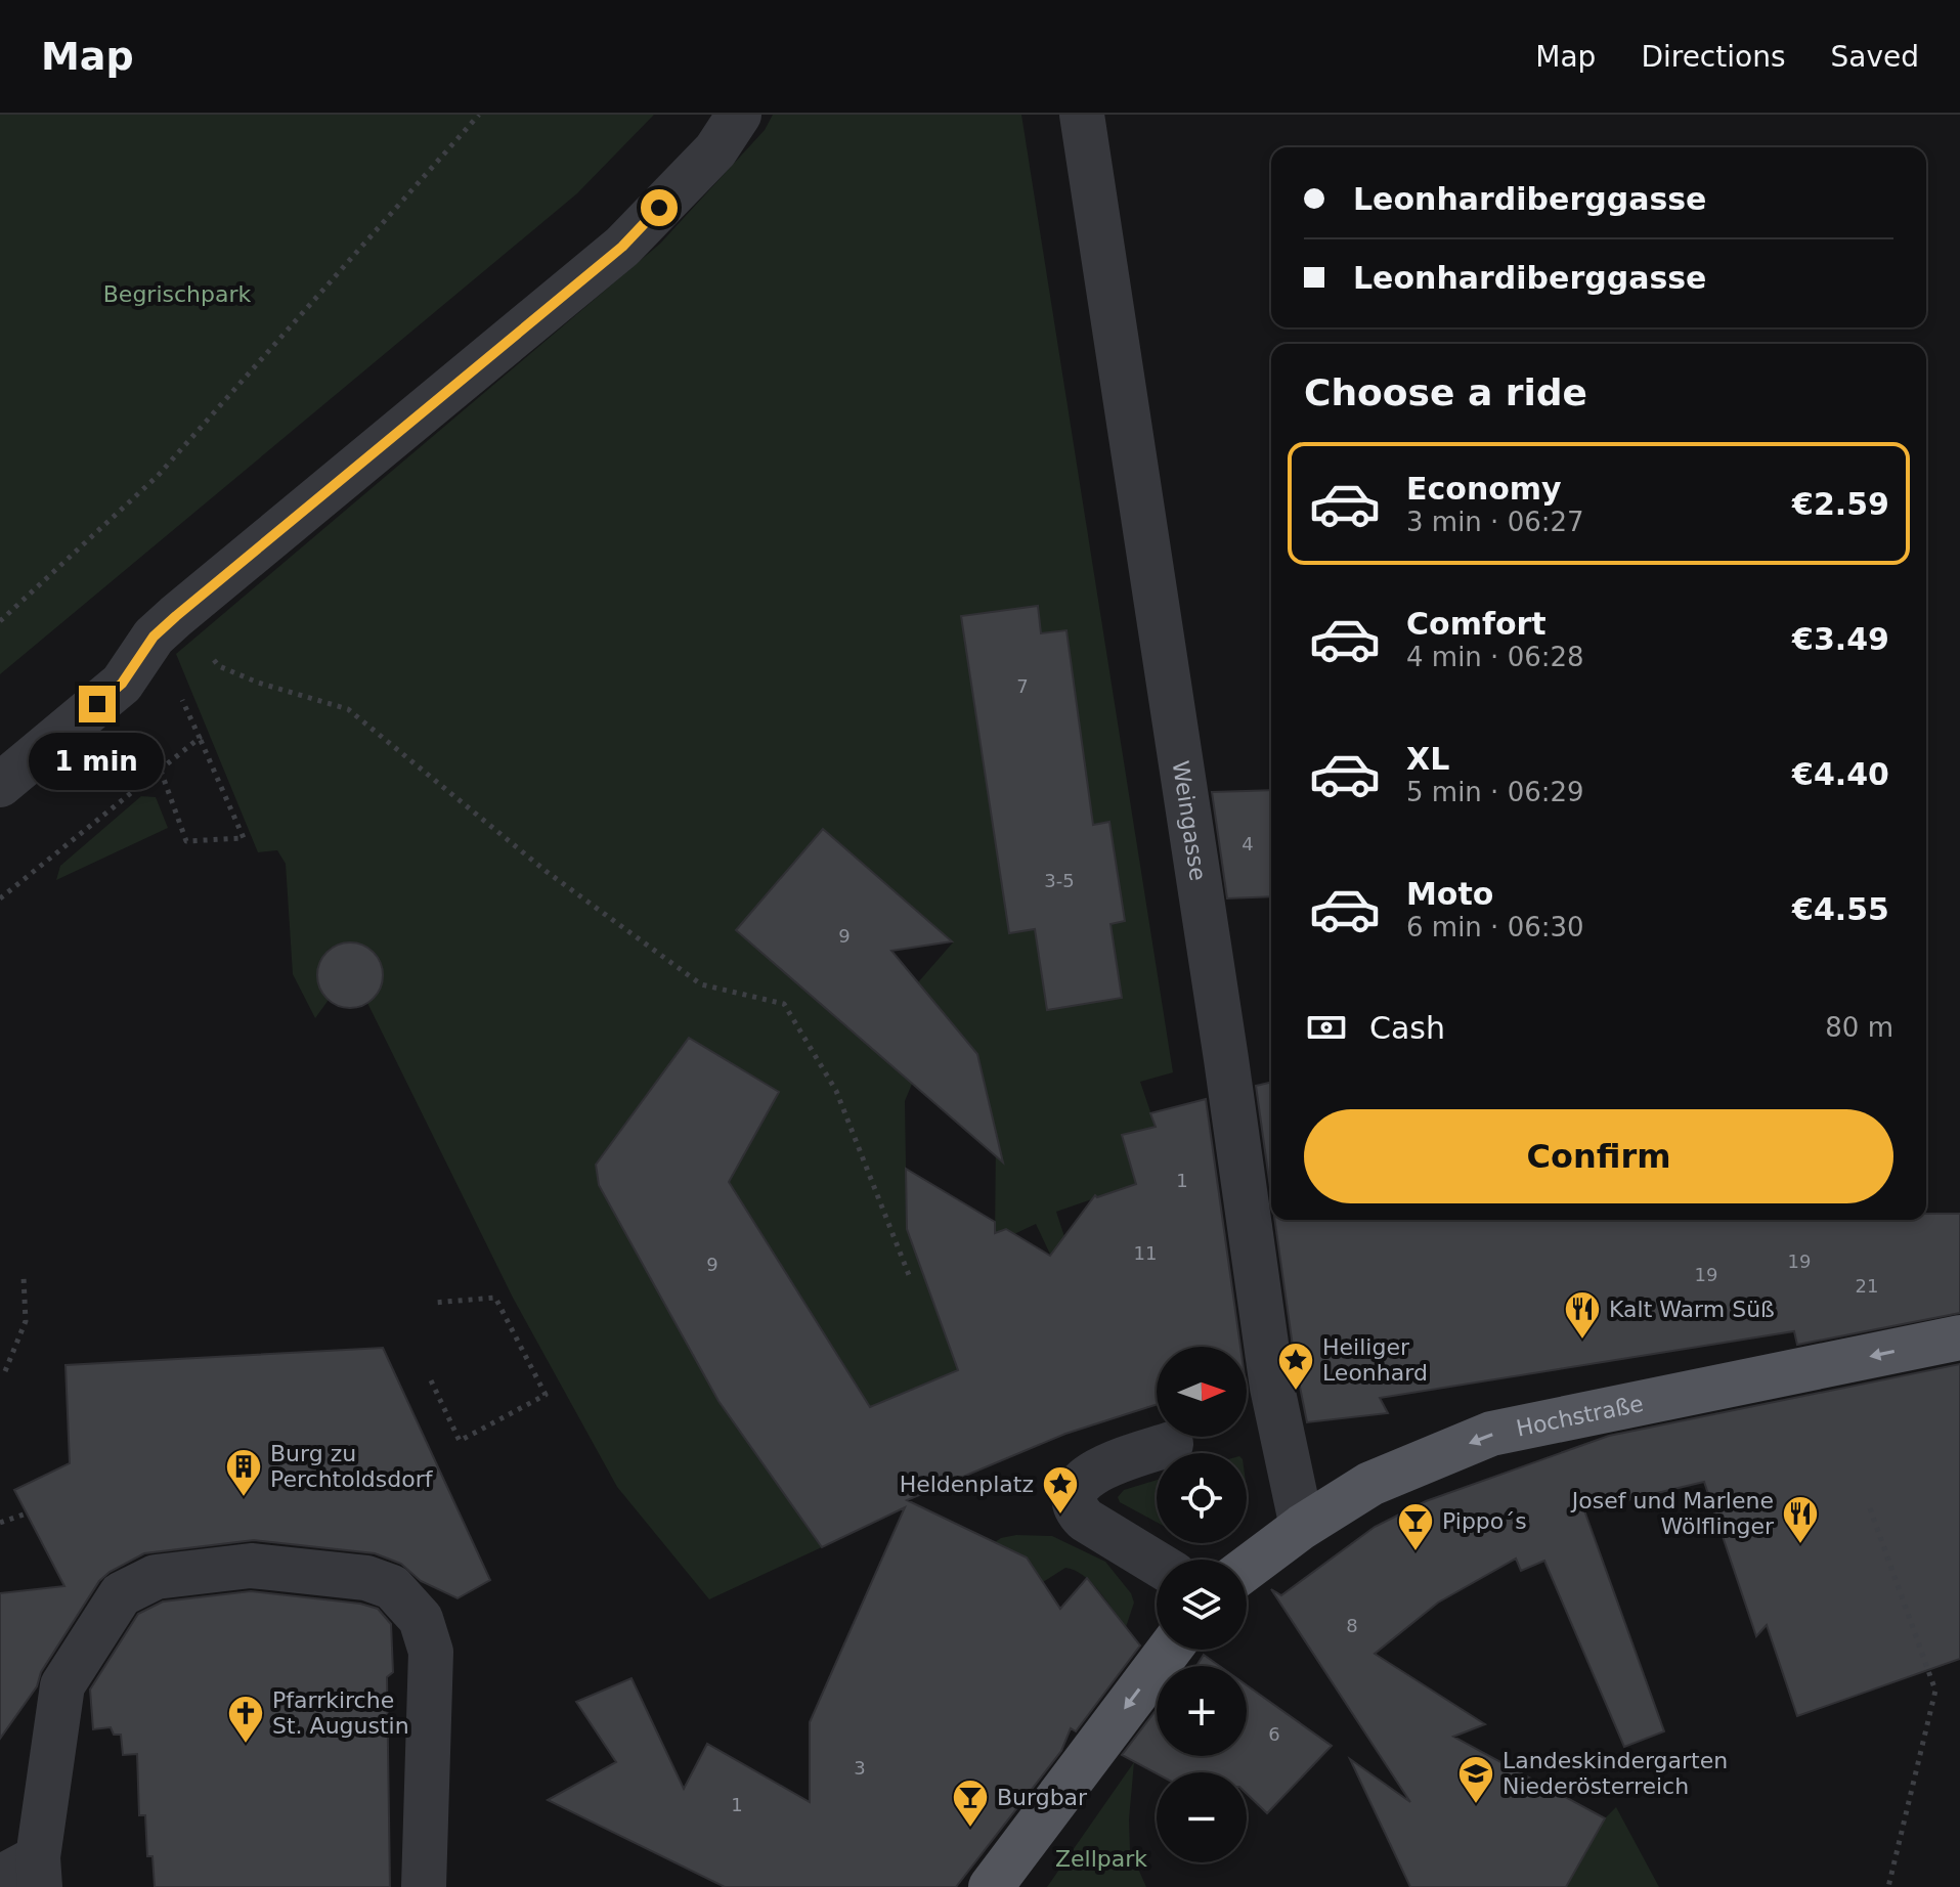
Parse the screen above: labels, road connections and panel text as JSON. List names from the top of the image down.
{
  "streets": {
    "main road": ["Hochstraße"],
    "street": ["Weingasse"]
  },
  "crossings": [
    ["Weingasse", "Hochstraße"]
  ],
  "one_way": ["Hochstraße"],
  "parks": ["Begrischpark", "Zellpark"],
  "places": {
    "restaurant": ["Kalt Warm Süß", "Josef und Marlene Wölflinger"],
    "place": ["Heiliger Leonhard", "Heldenplatz"],
    "building": ["Burg zu Perchtoldsdorf"],
    "bar": ["Pippo´s", "Burgbar"],
    "church": ["Pfarrkirche St. Augustin"],
    "school or university": ["Landeskindergarten Niederösterreich"]
  },
  "house_numbers": [
    "7",
    "4",
    "3-5",
    "9",
    "1",
    "11",
    "19",
    "9",
    "19",
    "21",
    "8",
    "6",
    "3",
    "1"
  ],
  "north": "right",
  "page": {
    "header": "Map",
    "nav": ["Map", "Directions", "Saved"],
    "banner": ["Leonhardiberggasse", "Leonhardiberggasse"],
    "heading": "Choose a ride",
    "list": [
      {
        "name": "Economy",
        "note": "3 min · 06:27",
        "value": "€2.59"
      },
      {
        "name": "Comfort",
        "note": "4 min · 06:28",
        "value": "€3.49"
      },
      {
        "name": "XL",
        "note": "5 min · 06:29",
        "value": "€4.40"
      },
      {
        "name": "Moto",
        "note": "6 min · 06:30",
        "value": "€4.55"
      }
    ],
    "bubble": "1 min",
    "pay": ["Cash", "80 m"],
    "buttons": "Confirm",
    "map_buttons": ["+", "−"]
  }
}
